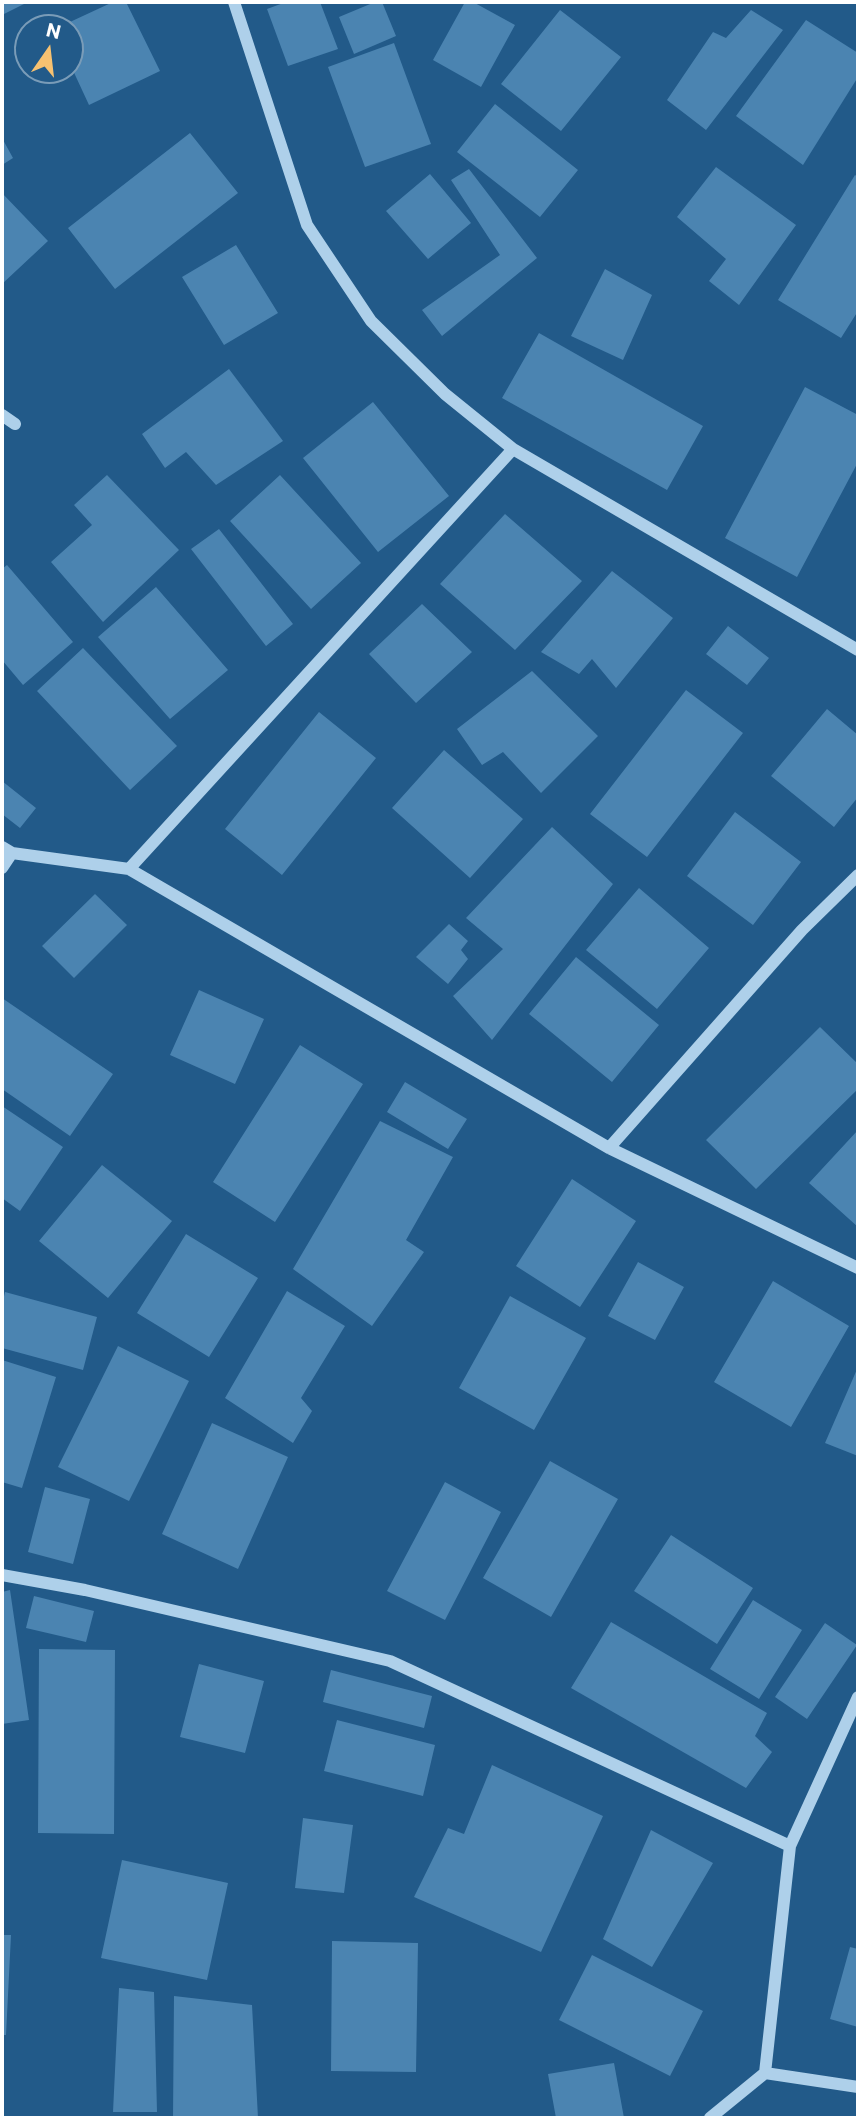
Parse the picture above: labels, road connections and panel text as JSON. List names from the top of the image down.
{
  "north": "top"
}
